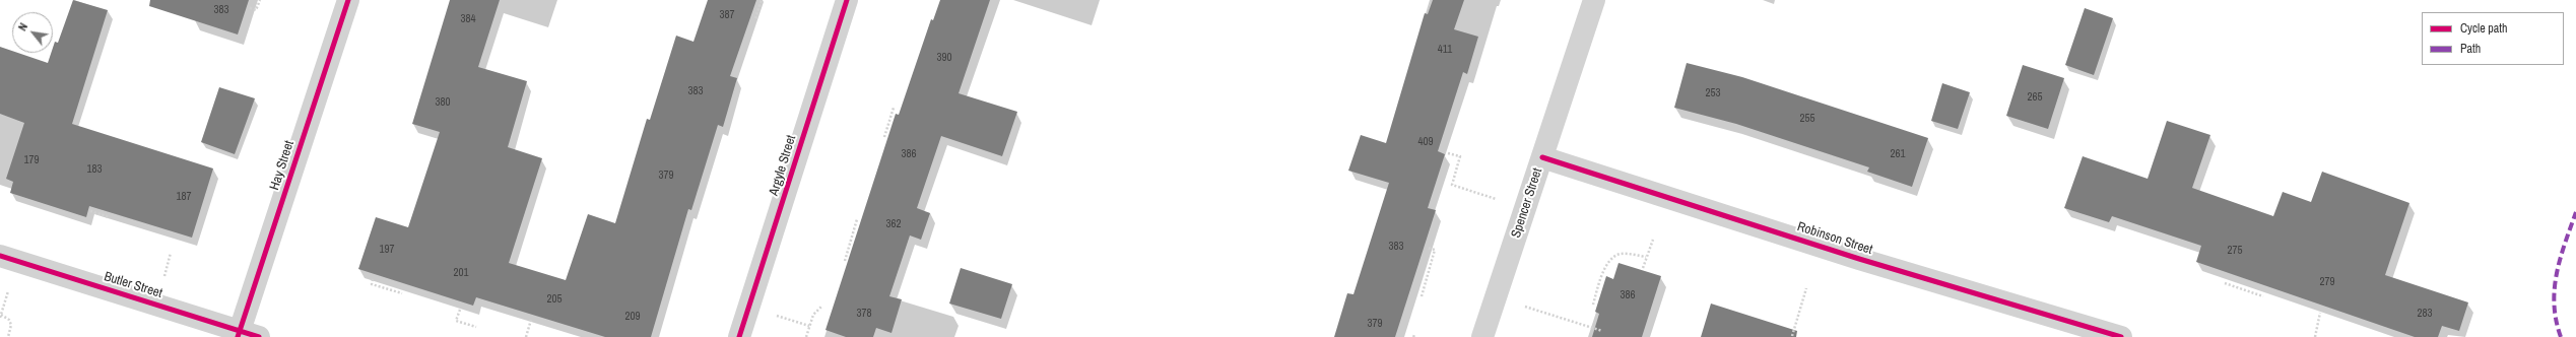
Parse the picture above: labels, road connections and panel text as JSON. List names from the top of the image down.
{
  "streets": {
    "street": [
      "Hay Street",
      "Argyle Street",
      "Spencer Street",
      "Robinson Street",
      "Butler Street"
    ]
  },
  "crossings": [
    ["Hay Street", "Butler Street"],
    ["Spencer Street", "Robinson Street"]
  ],
  "house_numbers": [
    "383",
    "387",
    "384",
    "411",
    "390",
    "383",
    "253",
    "265",
    "380",
    "255",
    "409",
    "386",
    "261",
    "179",
    "183",
    "379",
    "187",
    "362",
    "383",
    "197",
    "275",
    "201",
    "279",
    "386",
    "205",
    "378",
    "283",
    "209",
    "379"
  ],
  "legend": ["Cycle path", "Path"],
  "north": "top left"
}
